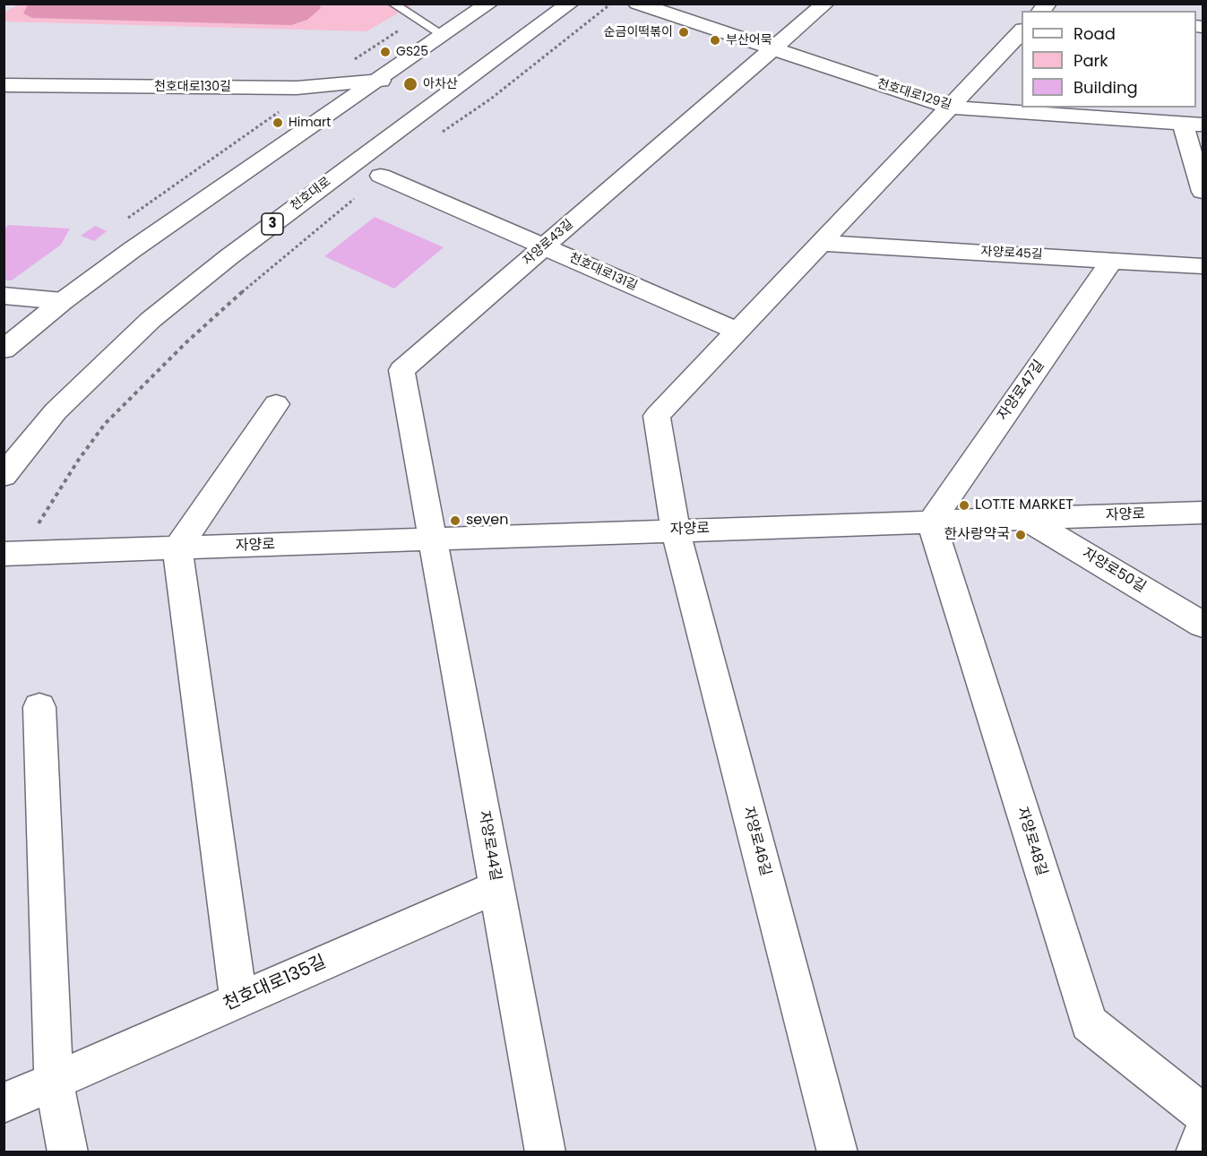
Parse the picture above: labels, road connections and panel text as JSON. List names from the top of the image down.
{
  "streets": {
    "street": [
      "천호대로130길",
      "천호대로129길",
      "천호대로",
      "3",
      "자양로43길",
      "자양로45길",
      "천호대로131길",
      "자양로47길",
      "자양로",
      "자양로50길",
      "자양로46길",
      "자양로48길",
      "자양로44길",
      "천호대로135길"
    ]
  },
  "crossings": [
    ["천호대로129길", "자양로43길"],
    ["자양로43길", "천호대로131길"],
    ["자양로43길", "자양로"],
    ["자양로43길", "자양로44길"],
    ["자양로45길", "자양로47길"],
    ["자양로47길", "자양로"],
    ["자양로47길", "자양로48길"],
    ["자양로", "자양로50길"],
    ["자양로", "자양로46길"],
    ["자양로", "자양로48길"],
    ["자양로", "자양로44길"],
    ["자양로44길", "천호대로135길"]
  ],
  "places": [
    "순금이떡볶이",
    "부산어묵",
    "GS25",
    "아차산",
    "Himart",
    "LOTTE MARKET",
    "seven",
    "한사랑약국"
  ],
  "legend": ["Road", "Park", "Building"]
}
